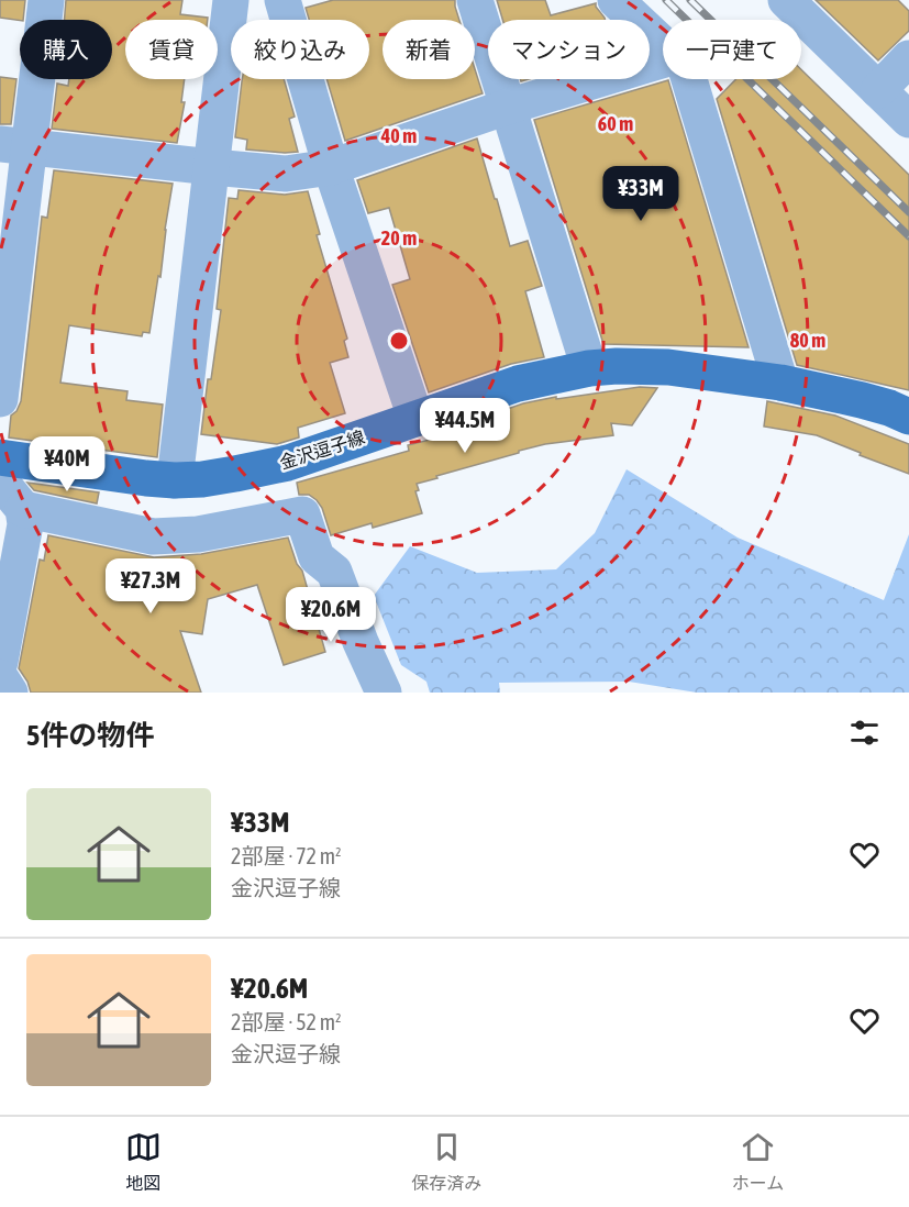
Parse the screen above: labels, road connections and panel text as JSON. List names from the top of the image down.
{
  "streets": {
    "main road": ["金沢逗子線"]
  },
  "page": {
    "chip": [
      "購入",
      "賃貸",
      "絞り込み",
      "新着",
      "マンション",
      "一戸建て"
    ],
    "price": [
      "¥33M",
      "¥44.5M",
      "¥40M",
      "¥27.3M",
      "¥20.6M"
    ],
    "heading": "5件の物件",
    "list": [
      {
        "name": "¥33M",
        "note": "2部屋 · 72 m² · 金沢逗子線"
      },
      {
        "name": "¥20.6M",
        "note": "2部屋 · 52 m² · 金沢逗子線"
      }
    ],
    "tabs": ["地図", "保存済み", "ホーム"]
  },
  "rings": [
    "60 m",
    "40 m",
    "20 m",
    "80 m"
  ]
}
